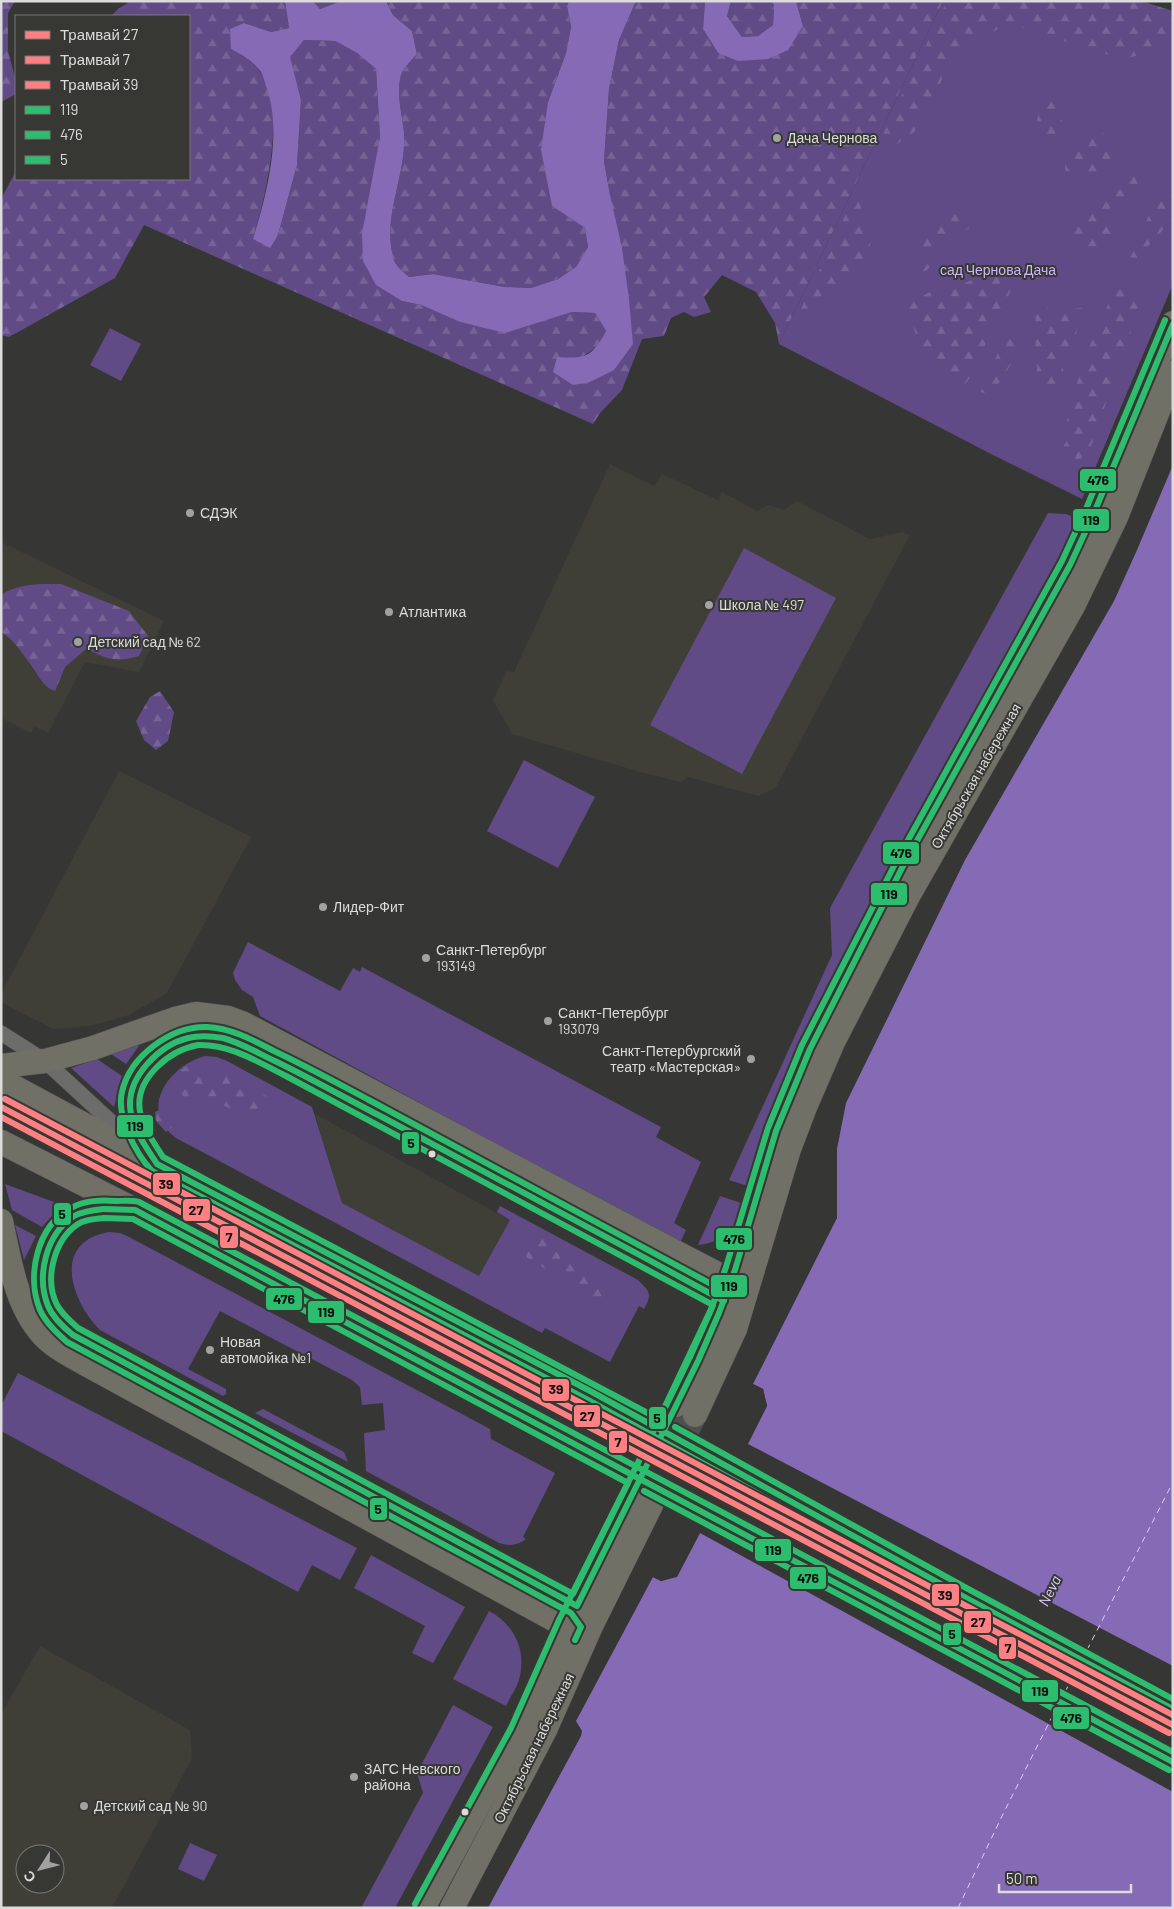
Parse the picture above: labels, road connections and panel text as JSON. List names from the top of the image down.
{
  "streets": {
    "main road": ["Октябрьская набережная"]
  },
  "water": ["Neva"],
  "parks": ["сад Чернова Дача"],
  "places": [
    "Дача Чернова",
    "СДЭК",
    "Школа № 497",
    "Атлантика",
    "Детский сад № 62",
    "Лидер-Фит",
    "Санкт-Петербург 193149",
    "Санкт-Петербург 193079",
    "Санкт-Петербургский театр «Мастерская»",
    "Новая автомойка №1",
    "ЗАГС Невского района",
    "Детский сад № 90"
  ],
  "lines": [
    "transit line 476",
    "transit line 119",
    "transit line 5",
    "tram line 39",
    "tram line 27",
    "tram line 7"
  ],
  "legend": [
    "Трамвай 27",
    "Трамвай 7",
    "Трамвай 39",
    "119",
    "476",
    "5"
  ],
  "scale_bar": "50 m",
  "north": "bottom left"
}
